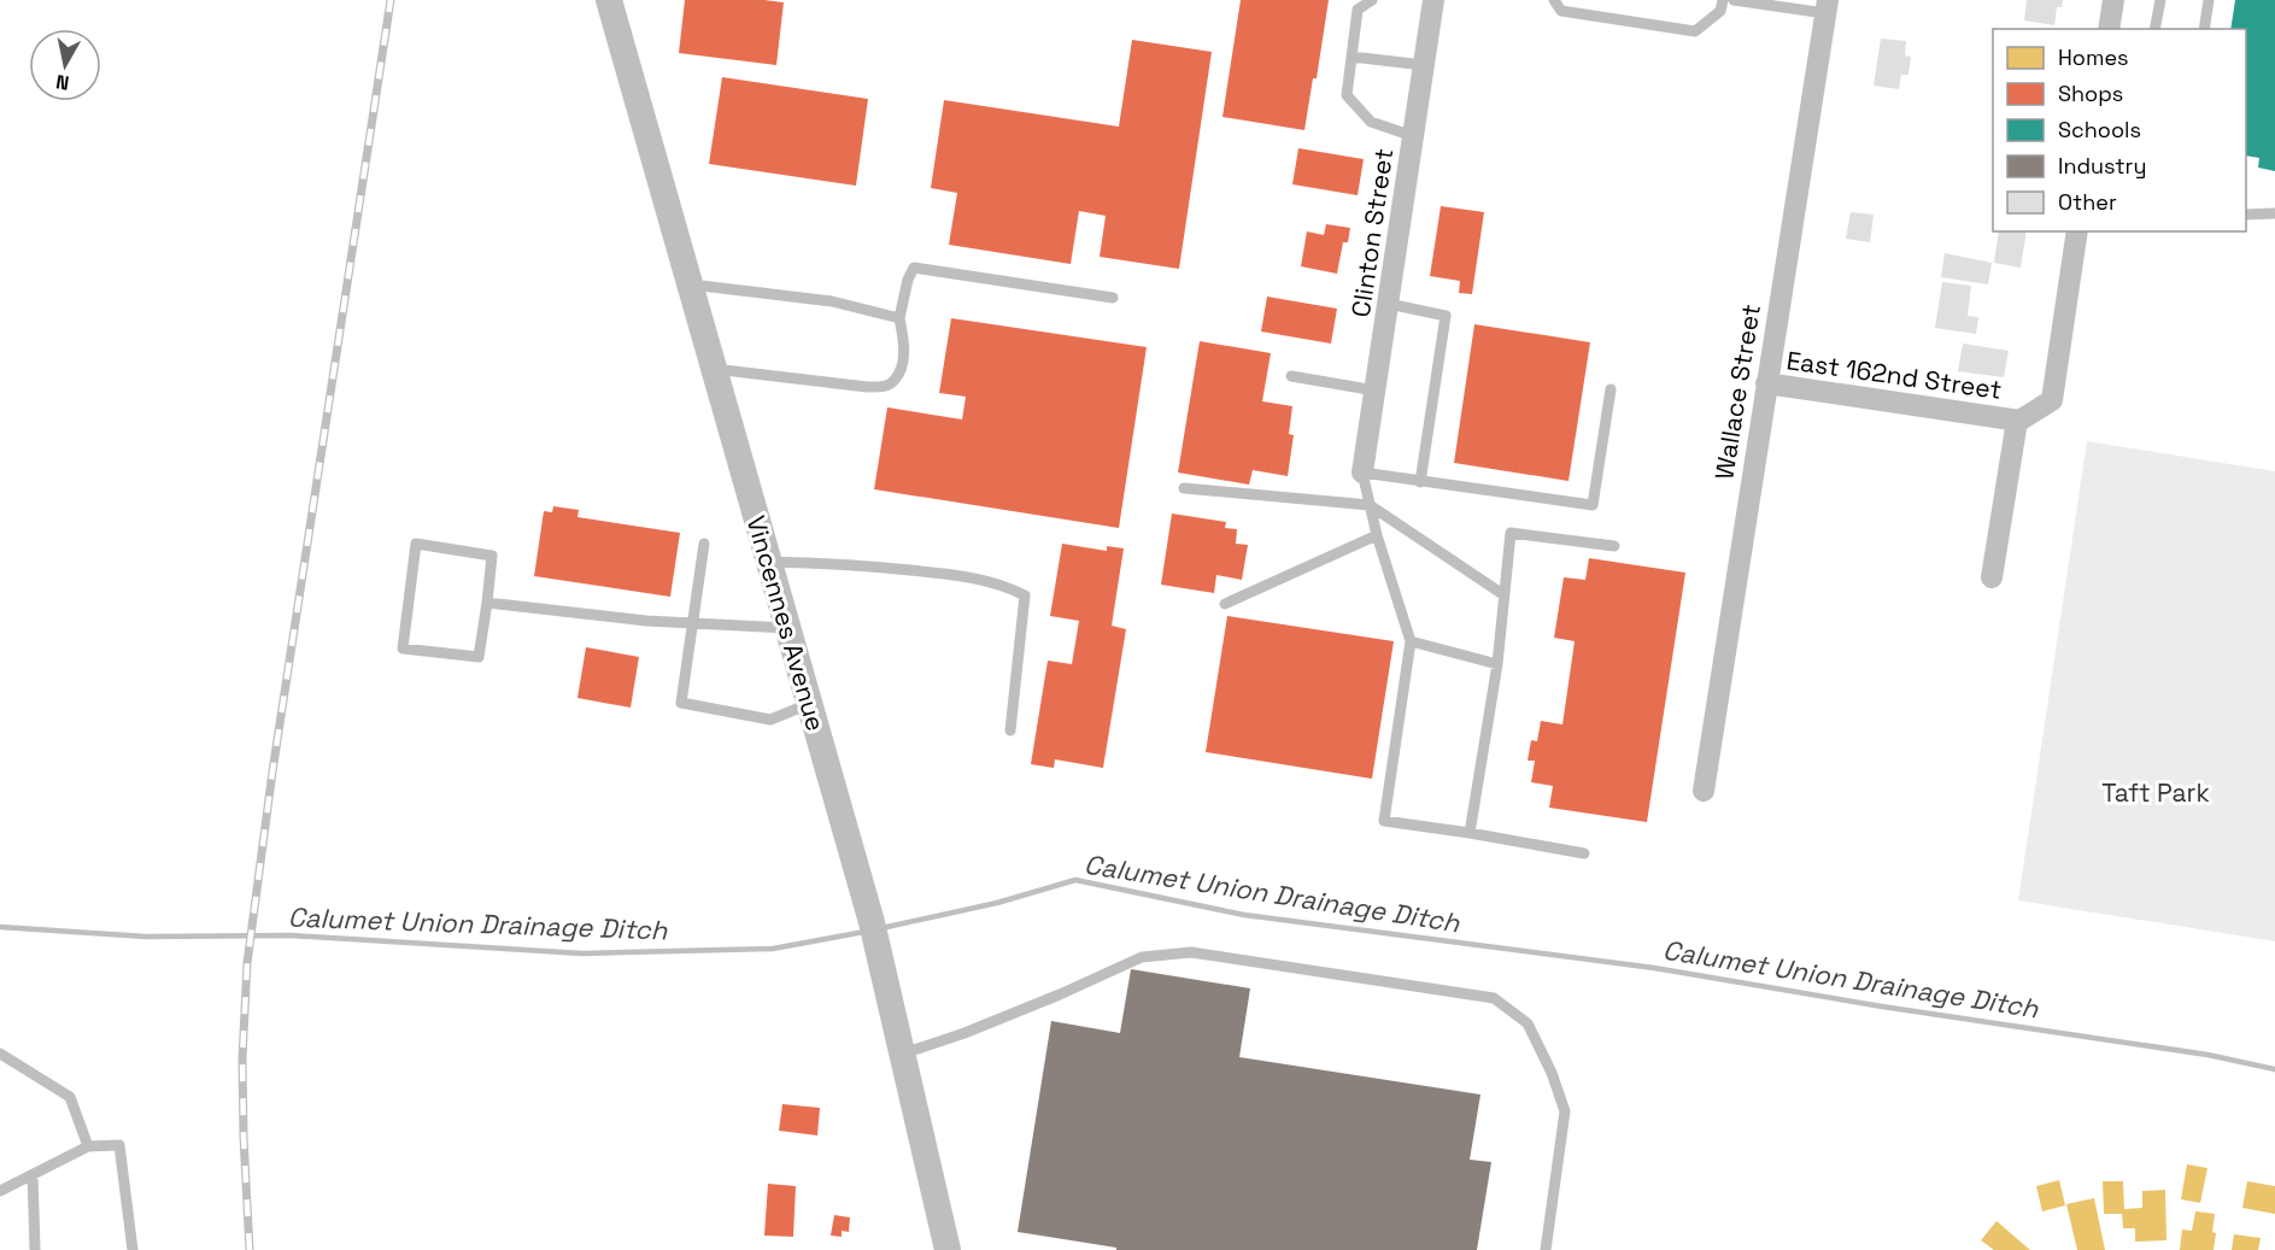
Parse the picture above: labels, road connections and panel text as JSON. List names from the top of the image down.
{
  "streets": {
    "street": [
      "Clinton Street",
      "East 162nd Street",
      "Wallace Street",
      "Vincennes Avenue"
    ]
  },
  "crossings": [
    ["East 162nd Street", "Wallace Street"]
  ],
  "water": ["Calumet Union Drainage Ditch"],
  "parks": ["Taft Park"],
  "legend": [
    "Homes",
    "Shops",
    "Schools",
    "Industry",
    "Other"
  ],
  "north": "bottom"
}
